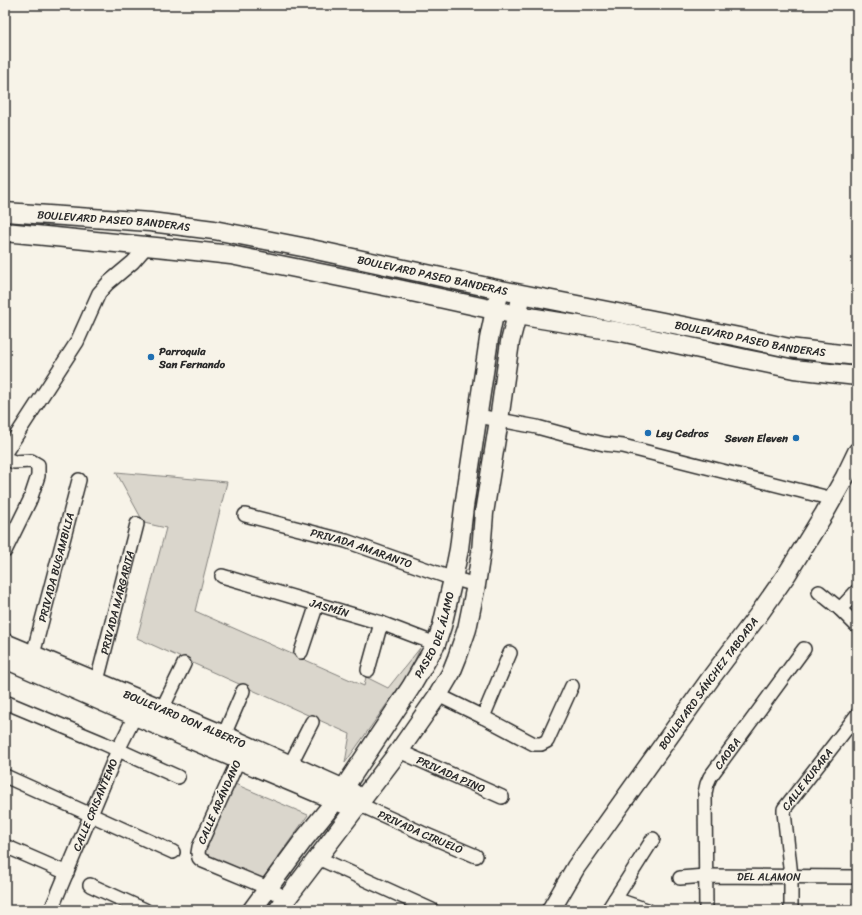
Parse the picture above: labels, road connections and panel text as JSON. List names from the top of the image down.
{
  "streets": {
    "street": [
      "BOULEVARD PASEO BANDERAS",
      "PRIVADA AMARANTO",
      "PRIVADA BUGAMBILIA",
      "PRIVADA MARGARITA",
      "JASMÍN",
      "PASEO DEL ÁLAMO",
      "BOULEVARD SÁNCHEZ TABOADA",
      "BOULEVARD DON ALBERTO",
      "CAOBA",
      "PRIVADA PINO",
      "CALLE KURARA",
      "CALLE ARÁNDANO",
      "CALLE CRISANTEMO",
      "PRIVADA CIRUELO",
      "DEL ALAMON"
    ]
  },
  "crossings": [
    ["BOULEVARD PASEO BANDERAS", "PASEO DEL ÁLAMO"],
    ["PRIVADA AMARANTO", "PASEO DEL ÁLAMO"],
    ["PRIVADA BUGAMBILIA", "BOULEVARD DON ALBERTO"],
    ["PRIVADA MARGARITA", "BOULEVARD DON ALBERTO"],
    ["JASMÍN", "PASEO DEL ÁLAMO"],
    ["PASEO DEL ÁLAMO", "BOULEVARD DON ALBERTO"],
    ["PASEO DEL ÁLAMO", "CALLE ARÁNDANO"],
    ["BOULEVARD DON ALBERTO", "CALLE ARÁNDANO"],
    ["BOULEVARD DON ALBERTO", "CALLE CRISANTEMO"],
    ["BOULEVARD DON ALBERTO", "PRIVADA CIRUELO"],
    ["CAOBA", "DEL ALAMON"],
    ["CALLE KURARA", "DEL ALAMON"]
  ],
  "places": ["Parroquia San Fernando", "Ley Cedros", "Seven Eleven"]
}
